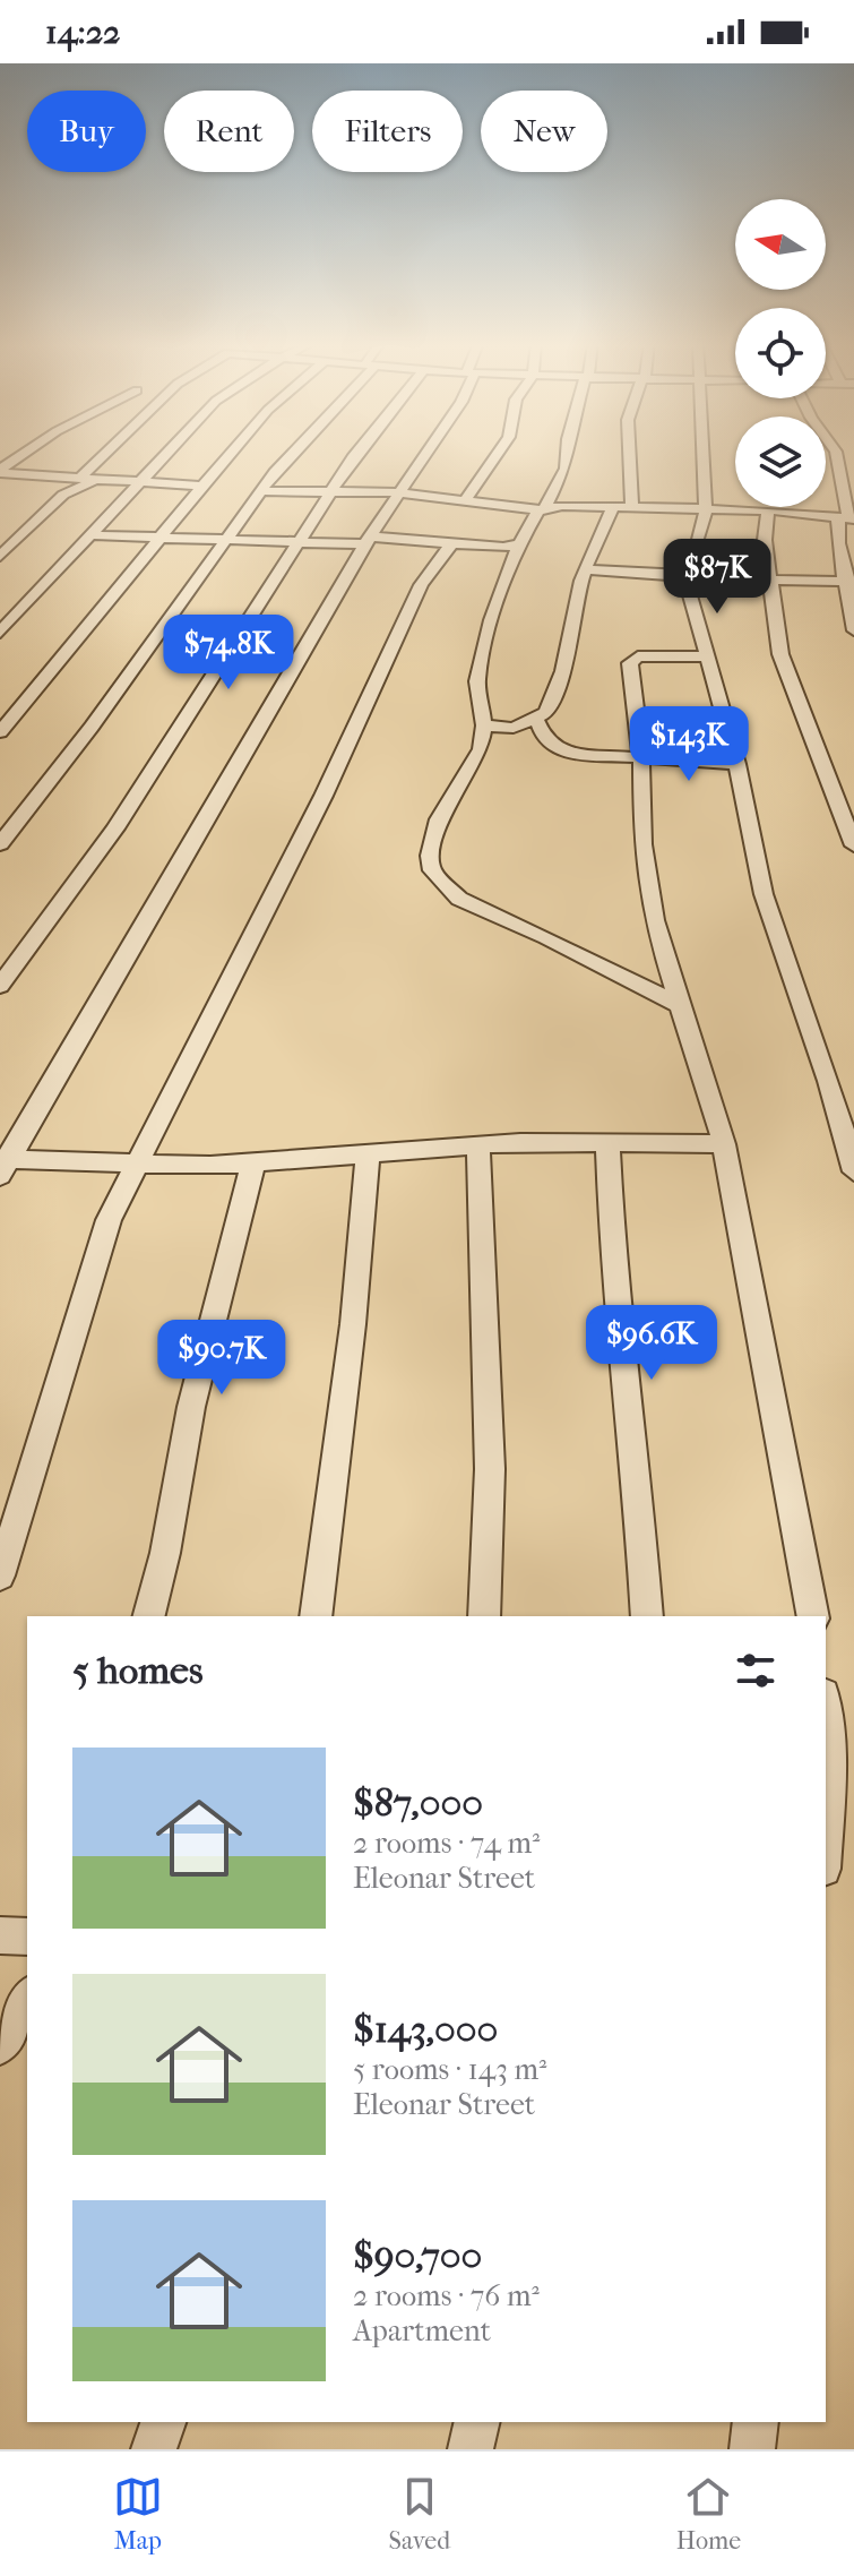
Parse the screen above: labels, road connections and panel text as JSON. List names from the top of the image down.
{
  "north": "left",
  "page": {
    "status": "14:22",
    "chip": [
      "Buy",
      "Rent",
      "Filters",
      "New"
    ],
    "price": [
      "$87K",
      "$74.8K",
      "$143K",
      "$96.6K",
      "$90.7K"
    ],
    "heading": "5 homes",
    "list": [
      {
        "name": "$87,000",
        "note": "2 rooms · 74 m² · Eleonar Street"
      },
      {
        "name": "$143,000",
        "note": "5 rooms · 143 m² · Eleonar Street"
      },
      {
        "name": "$90,700",
        "note": "2 rooms · 76 m² · Apartment"
      }
    ],
    "tabs": ["Map", "Saved", "Home"]
  }
}
